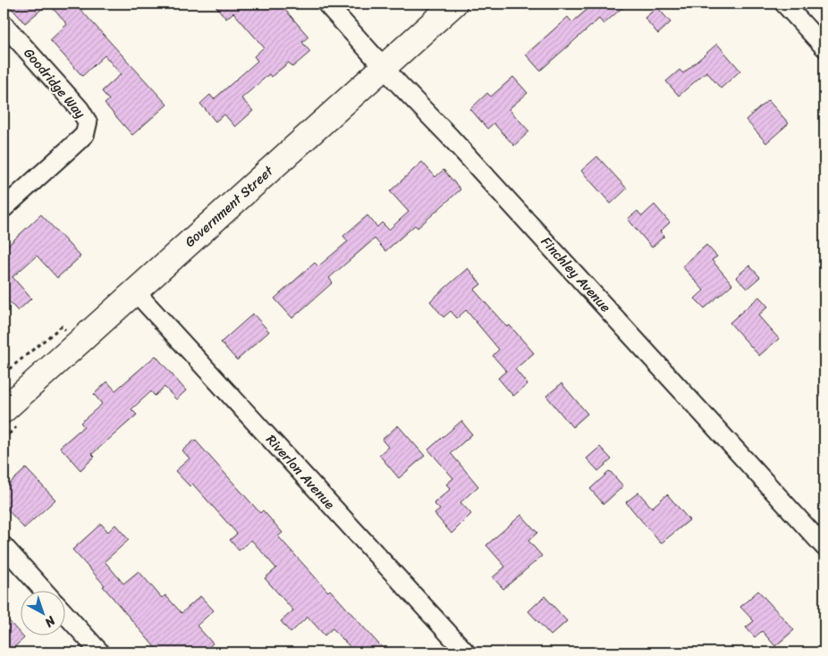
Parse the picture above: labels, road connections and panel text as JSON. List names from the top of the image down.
{
  "streets": {
    "main road": ["Government Street"],
    "street": ["Goodridge Way", "Finchley Avenue", "Riverlon Avenue"]
  },
  "crossings": [
    ["Government Street", "Finchley Avenue"],
    ["Government Street", "Riverlon Avenue"]
  ],
  "north": "bottom right"
}
